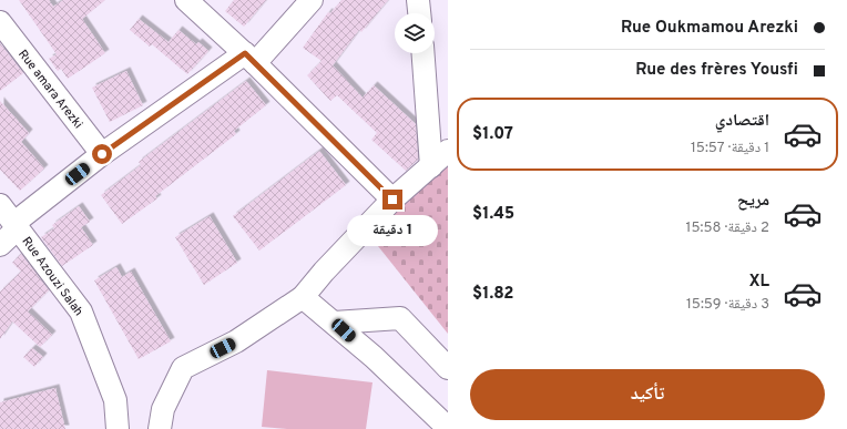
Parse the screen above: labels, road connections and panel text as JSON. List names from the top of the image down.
{
  "streets": {
    "street": ["Rue amara Arezki", "Rue Azouzi Salah"]
  },
  "page": {
    "banner": ["Rue Oukmamou Arezki", "Rue des frères Yousfi"],
    "list": [
      {
        "name": "اقتصادي",
        "note": "1 دقيقة · 15:57",
        "value": "$1.07"
      },
      {
        "name": "مريح",
        "note": "2 دقيقة · 15:58",
        "value": "$1.45"
      },
      {
        "name": "XL",
        "note": "3 دقيقة · 15:59",
        "value": "$1.82"
      }
    ],
    "bubble": "1 دقيقة",
    "buttons": "تأكيد"
  }
}
